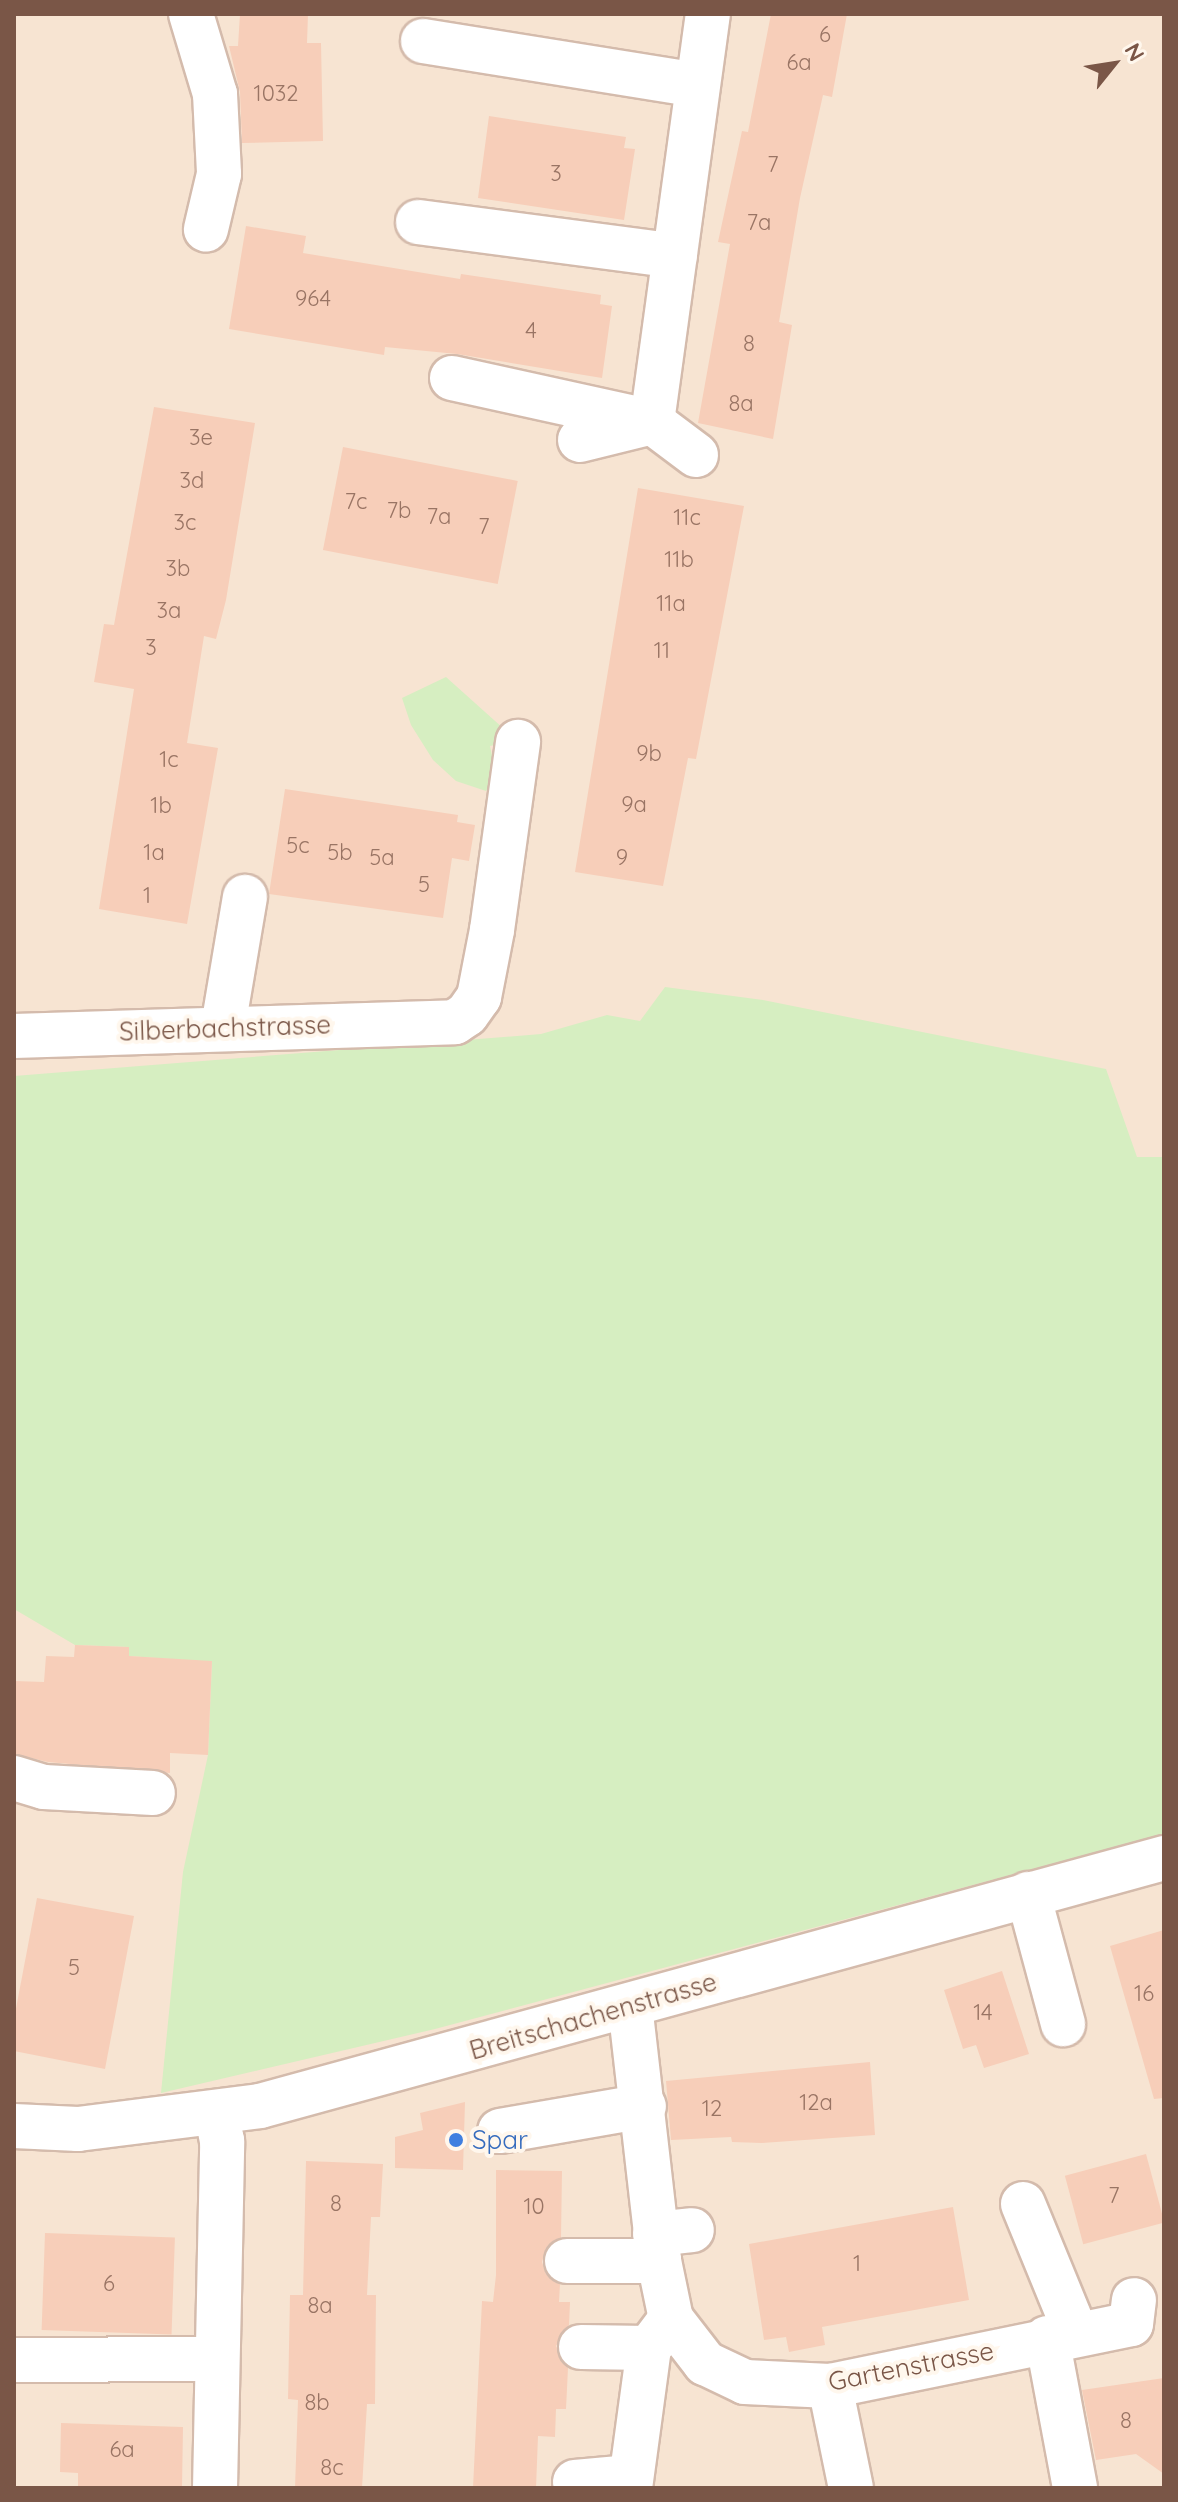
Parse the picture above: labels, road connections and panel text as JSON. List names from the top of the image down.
{
  "streets": {
    "street": ["Silberbachstrasse", "Breitschachenstrasse", "Gartenstrasse"]
  },
  "crossings": [
    ["Breitschachenstrasse", "Gartenstrasse"]
  ],
  "places": ["Spar"],
  "house_numbers": [
    "6",
    "6a",
    "1032",
    "7",
    "3",
    "7a",
    "964",
    "4",
    "8",
    "8a",
    "3e",
    "3d",
    "7c",
    "7b",
    "7a",
    "11c",
    "3c",
    "7",
    "11b",
    "3b",
    "11a",
    "3a",
    "3",
    "11",
    "9b",
    "1c",
    "9a",
    "1b",
    "5c",
    "1a",
    "5b",
    "5a",
    "9",
    "5",
    "1",
    "5",
    "16",
    "14",
    "12a",
    "12",
    "7",
    "8",
    "10",
    "1",
    "6",
    "8a",
    "8b",
    "8",
    "6a",
    "8c"
  ],
  "north": "top right"
}
